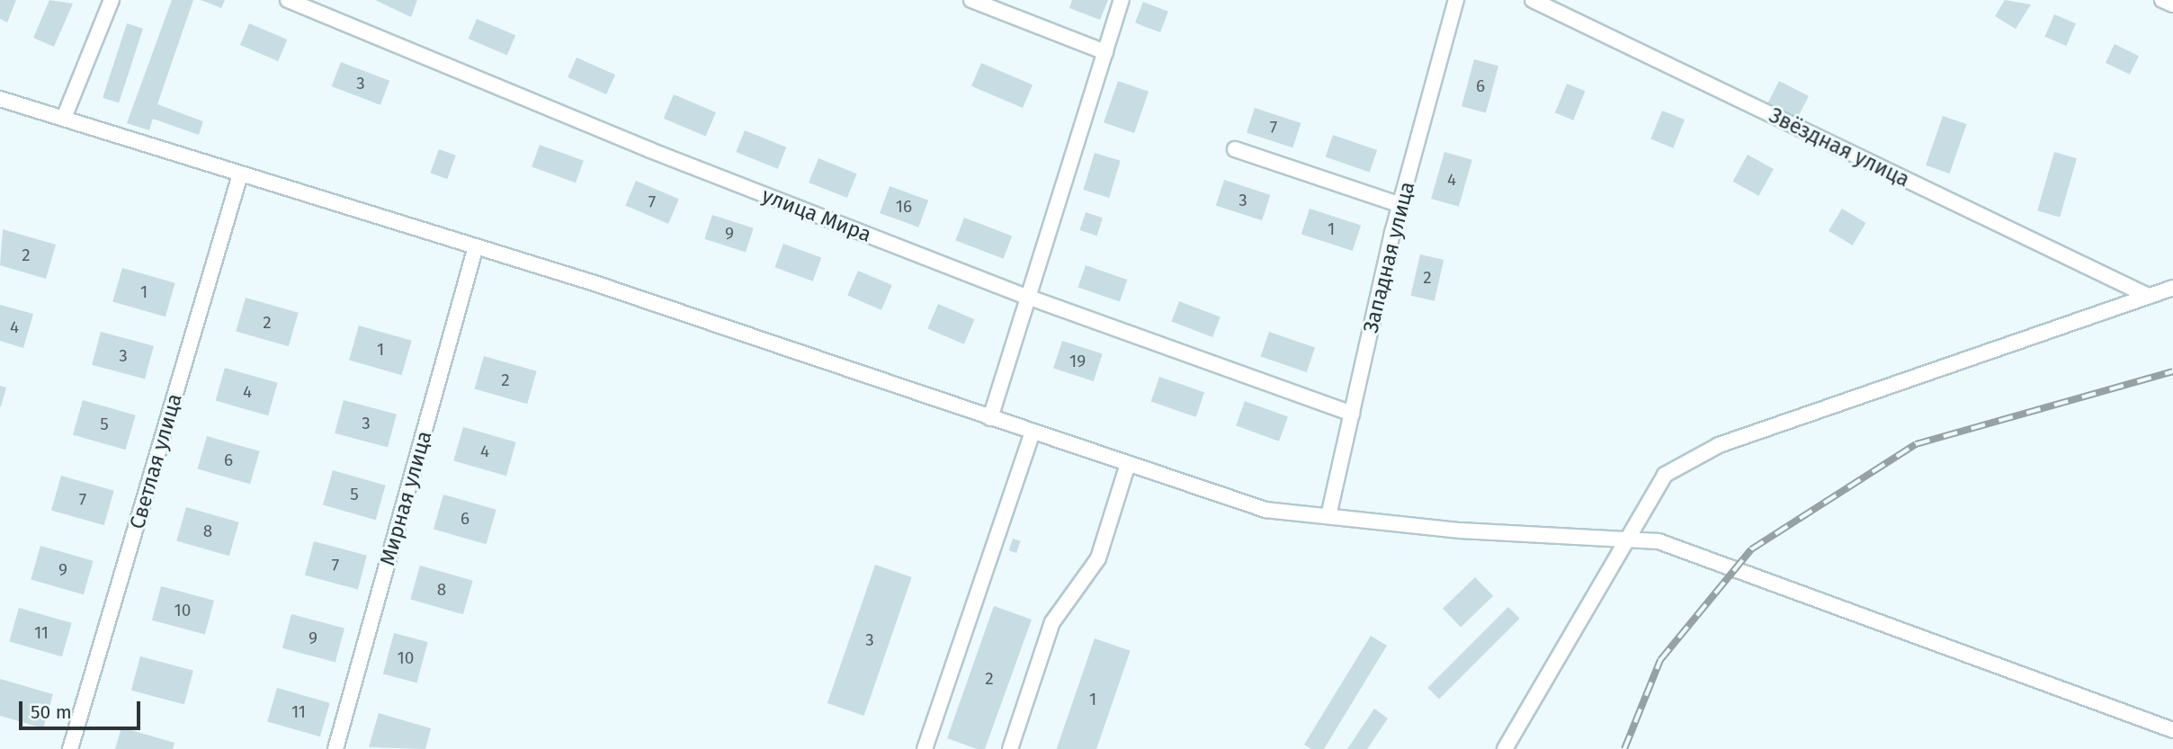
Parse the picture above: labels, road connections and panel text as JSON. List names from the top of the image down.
{
  "streets": {
    "street": [
      "Звёздная улица",
      "улица Мира",
      "Западная улица",
      "Светлая улица",
      "Мирная улица"
    ]
  },
  "crossings": [
    ["улица Мира", "Западная улица"]
  ],
  "house_numbers": [
    "3",
    "6",
    "7",
    "4",
    "3",
    "7",
    "16",
    "1",
    "9",
    "2",
    "2",
    "1",
    "2",
    "4",
    "1",
    "3",
    "19",
    "2",
    "4",
    "3",
    "5",
    "4",
    "6",
    "5",
    "7",
    "6",
    "8",
    "7",
    "9",
    "8",
    "10",
    "11",
    "9",
    "3",
    "10",
    "2",
    "1",
    "11"
  ],
  "scale_bar": "50 m"
}
